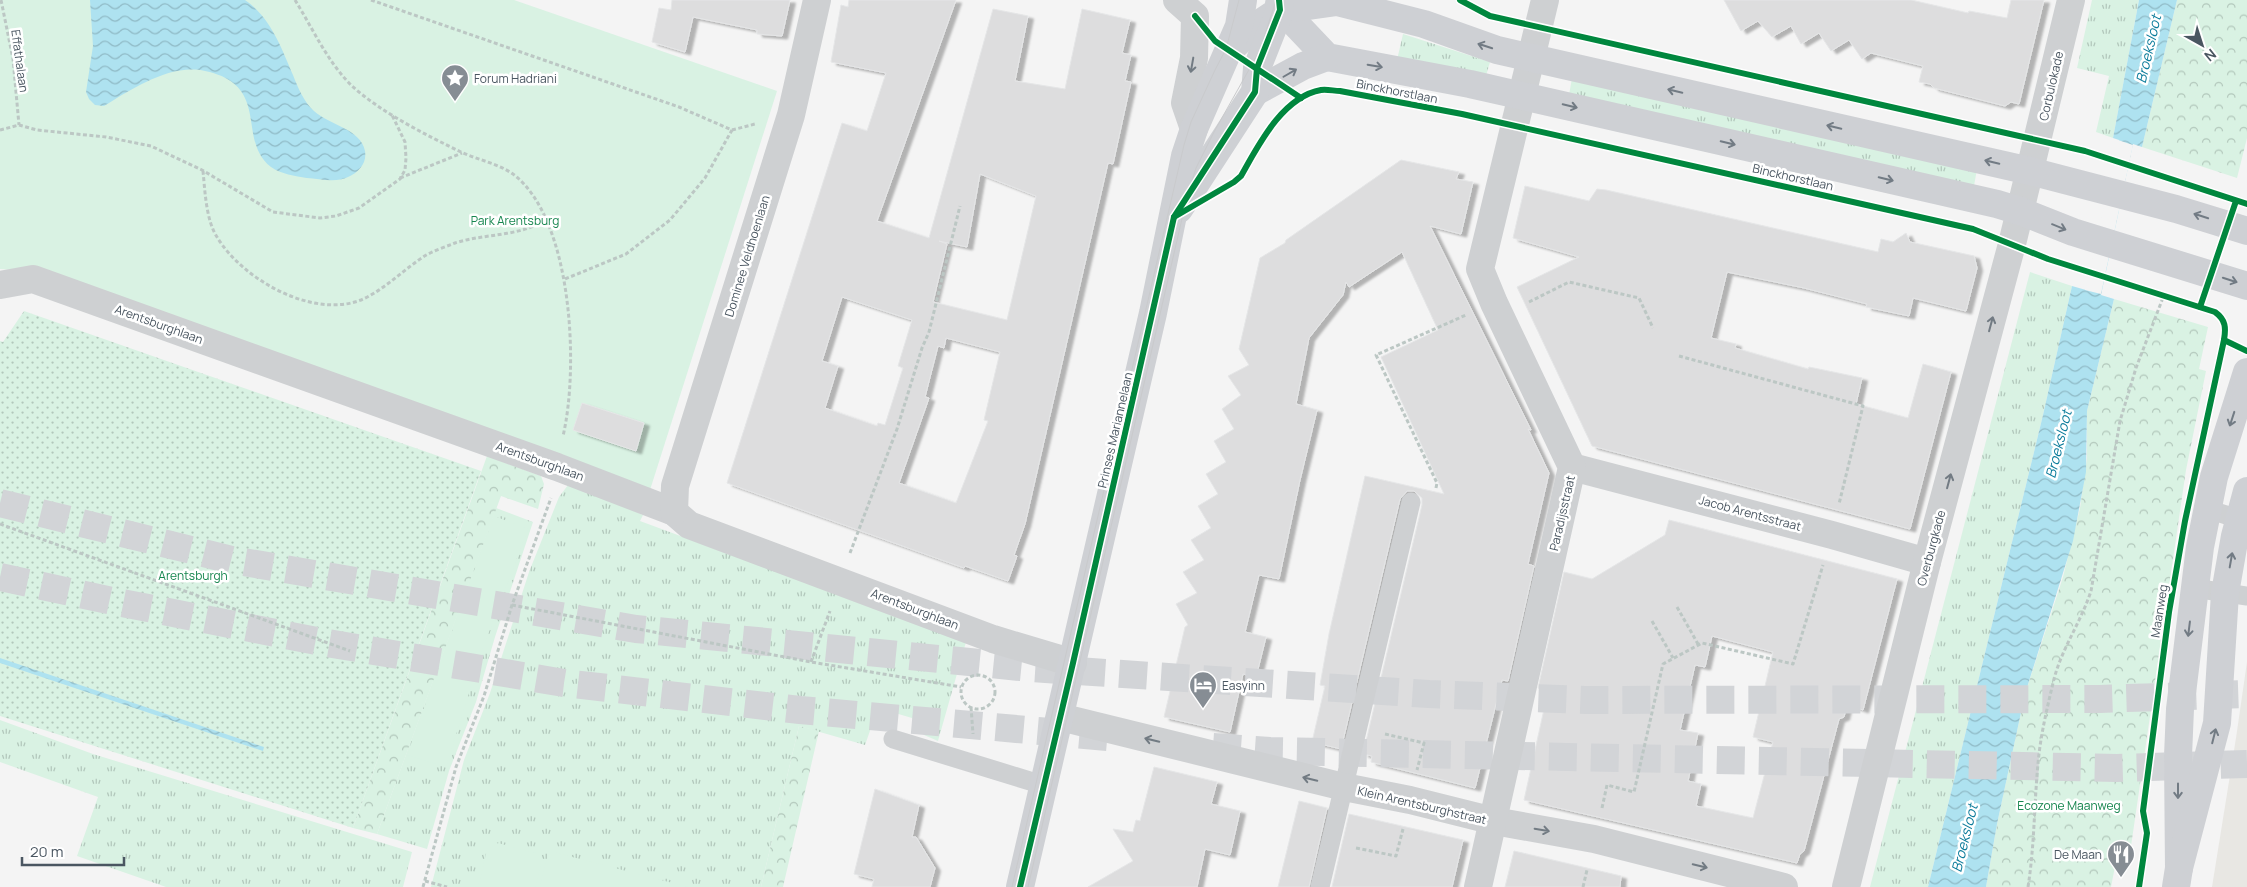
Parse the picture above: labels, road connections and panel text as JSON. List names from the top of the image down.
{
  "streets": {
    "street": [
      "Corbulokade",
      "Binckhorstlaan",
      "Dominee Veldhoenlaan",
      "Arentsburghlaan",
      "Prinses Mariannelaan",
      "Paradijsstraat",
      "Jacob Arentsstraat",
      "Overburgkade",
      "Klein Arentsburghstraat"
    ],
    "path": ["Effathalaan"],
    "cycle path": ["Maanweg"]
  },
  "crossings": [
    ["Binckhorstlaan", "Paradijsstraat"],
    ["Binckhorstlaan", "Overburgkade"],
    ["Dominee Veldhoenlaan", "Arentsburghlaan"],
    ["Arentsburghlaan", "Prinses Mariannelaan"],
    ["Prinses Mariannelaan", "Klein Arentsburghstraat"],
    ["Paradijsstraat", "Jacob Arentsstraat"],
    ["Paradijsstraat", "Klein Arentsburghstraat"],
    ["Jacob Arentsstraat", "Overburgkade"]
  ],
  "one_way": ["Overburgkade"],
  "water": ["Broeksloot"],
  "parks": ["Park Arentsburg", "Arentsburgh", "Ecozone Maanweg"],
  "places": {
    "place": ["Forum Hadriani"],
    "hotel": ["Easyinn"],
    "restaurant": ["De Maan"]
  },
  "scale_bar": "20 m",
  "north": "bottom right"
}
